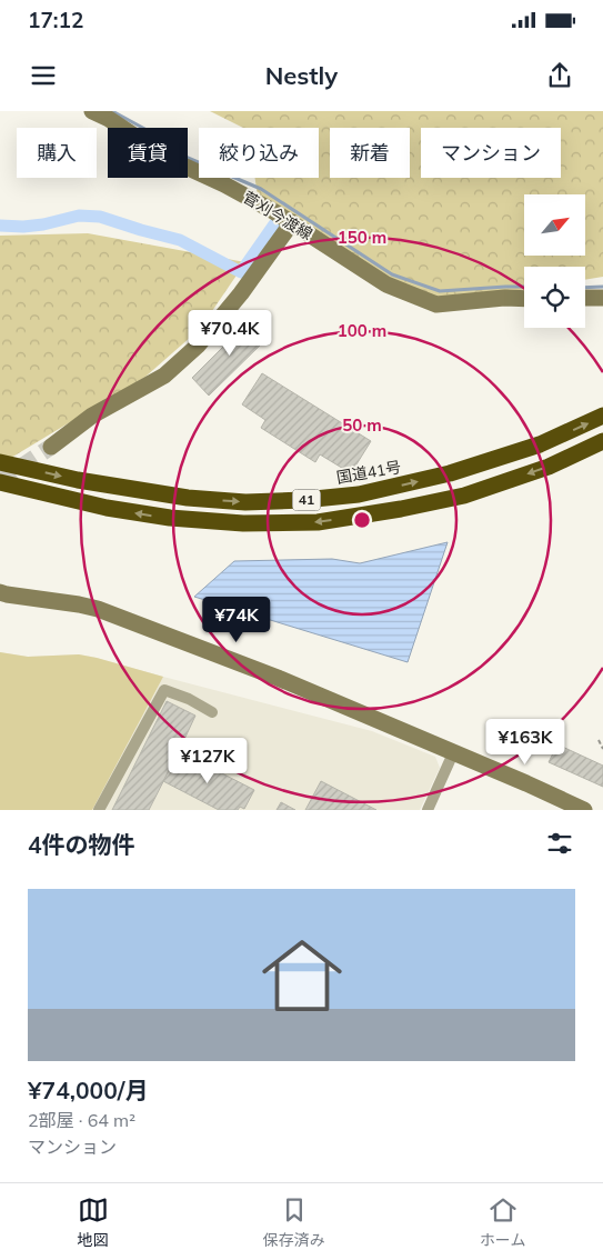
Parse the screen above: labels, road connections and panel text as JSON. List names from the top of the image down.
{
  "streets": {
    "highway": ["国道41号", "41"],
    "street": ["菅刈今渡線"]
  },
  "north": "top right",
  "page": {
    "status": "17:12",
    "header": "Nestly",
    "chip": [
      "購入",
      "賃貸",
      "絞り込み",
      "新着",
      "マンション"
    ],
    "price": [
      "¥70.4K",
      "¥74K",
      "¥163K",
      "¥127K"
    ],
    "heading": "4件の物件",
    "list": [
      {
        "name": "¥74,000/月",
        "note": "2部屋 · 64 m² · マンション"
      }
    ],
    "tabs": ["地図", "保存済み", "ホーム"]
  },
  "rings": ["150 m", "100 m", "50 m"]
}
